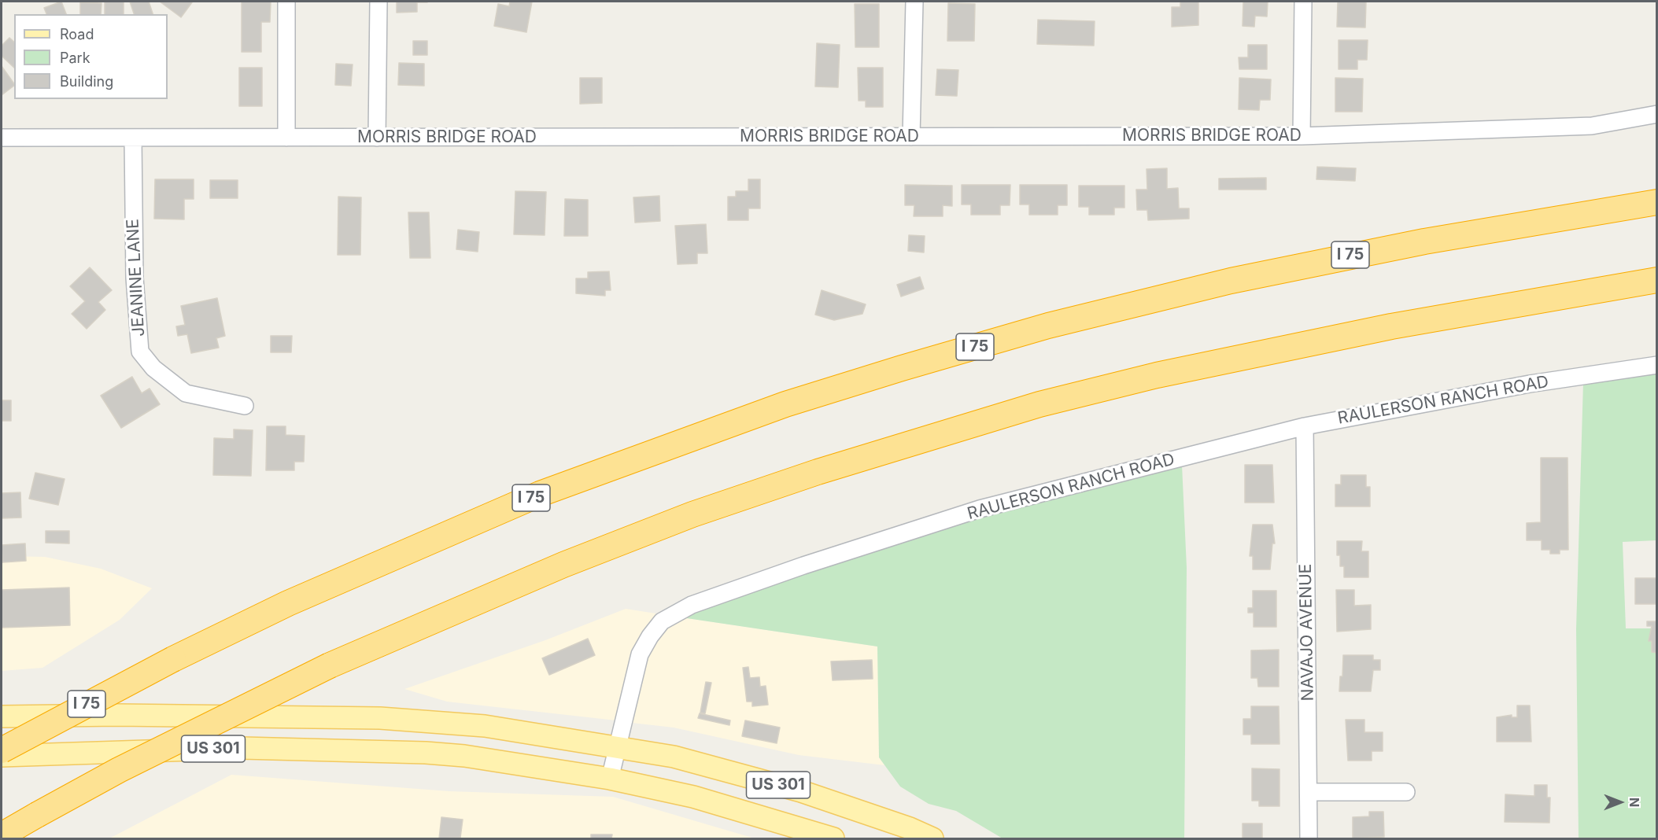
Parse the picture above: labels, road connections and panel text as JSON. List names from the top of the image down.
{
  "streets": {
    "highway": ["I 75"],
    "main road": ["US 301"],
    "street": [
      "MORRIS BRIDGE ROAD",
      "JEANINE LANE",
      "RAULERSON RANCH ROAD",
      "NAVAJO AVENUE"
    ]
  },
  "crossings": [
    ["MORRIS BRIDGE ROAD", "JEANINE LANE"],
    ["RAULERSON RANCH ROAD", "NAVAJO AVENUE"],
    ["RAULERSON RANCH ROAD", "US 301"]
  ],
  "legend": ["Road", "Park", "Building"],
  "north": "right"
}
